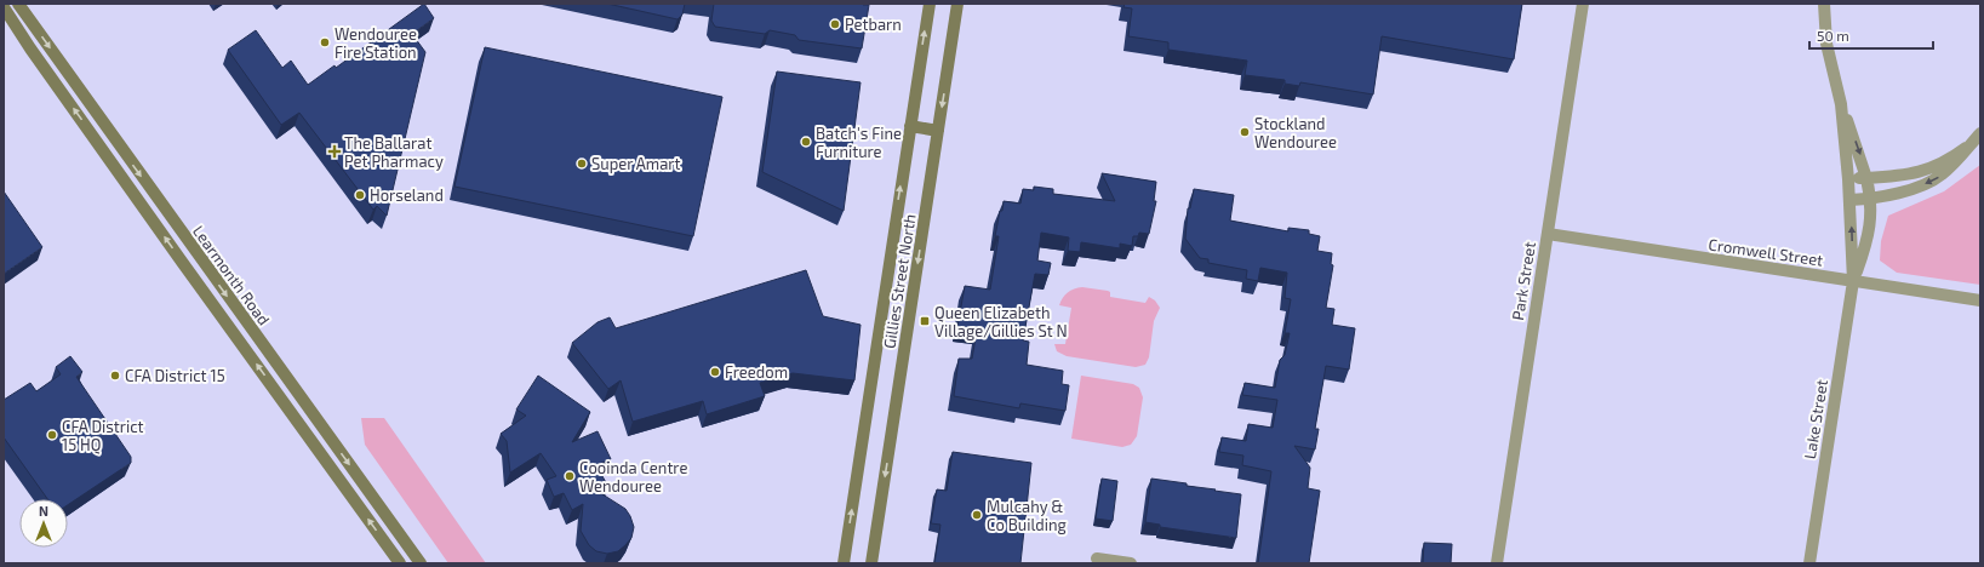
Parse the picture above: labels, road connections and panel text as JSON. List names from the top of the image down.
{
  "streets": {
    "main road": ["Learmonth Road", "Gillies Street North"],
    "street": ["Cromwell Street", "Park Street", "Lake Street"]
  },
  "crossings": [
    ["Cromwell Street", "Park Street"],
    ["Cromwell Street", "Lake Street"]
  ],
  "places": {
    "other": [
      "Petbarn",
      "Wendouree Fire Station",
      "Stockland Wendouree",
      "Batch's Fine Furniture",
      "Super Amart",
      "Horseland",
      "Freedom",
      "CFA District 15",
      "CFA District 15 HQ",
      "Cooinda Centre Wendouree",
      "Mulcahy & Co Building"
    ],
    "health": ["The Ballarat Pet Pharmacy"],
    "transit": ["Queen Elizabeth Village/Gillies St N"]
  },
  "scale_bar": "50 m",
  "north": "top"
}
